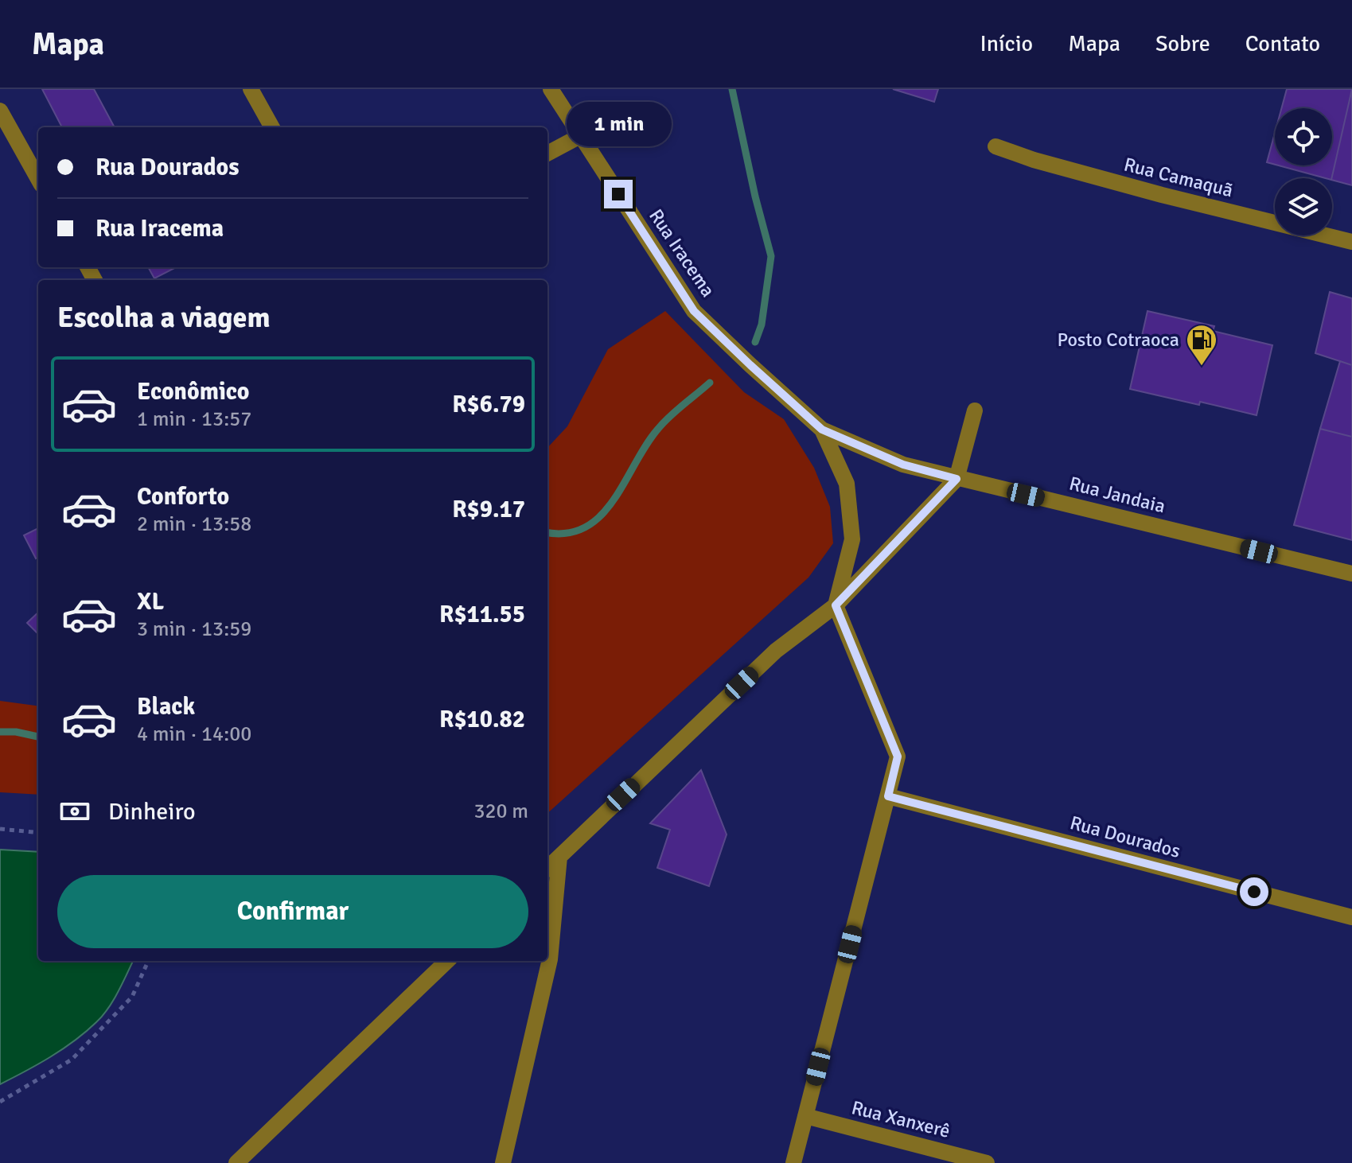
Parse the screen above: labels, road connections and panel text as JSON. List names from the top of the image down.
{
  "streets": {
    "street": [
      "Rua Camaquã",
      "Rua Iracema",
      "Rua Jandaia",
      "Rua Dourados",
      "Rua Xanxerê"
    ]
  },
  "crossings": [
    ["Rua Iracema", "Rua Jandaia"]
  ],
  "places": {
    "fuel station": ["Posto Cotraoca"]
  },
  "page": {
    "header": "Mapa",
    "nav": [
      "Início",
      "Mapa",
      "Sobre",
      "Contato"
    ],
    "bubble": "1 min",
    "banner": ["Rua Dourados", "Rua Iracema"],
    "heading": "Escolha a viagem",
    "list": [
      {
        "name": "Econômico",
        "note": "1 min · 13:57",
        "value": "R$6.79"
      },
      {
        "name": "Conforto",
        "note": "2 min · 13:58",
        "value": "R$9.17"
      },
      {
        "name": "XL",
        "note": "3 min · 13:59",
        "value": "R$11.55"
      },
      {
        "name": "Black",
        "note": "4 min · 14:00",
        "value": "R$10.82"
      }
    ],
    "pay": ["Dinheiro", "320 m"],
    "buttons": "Confirmar"
  }
}
